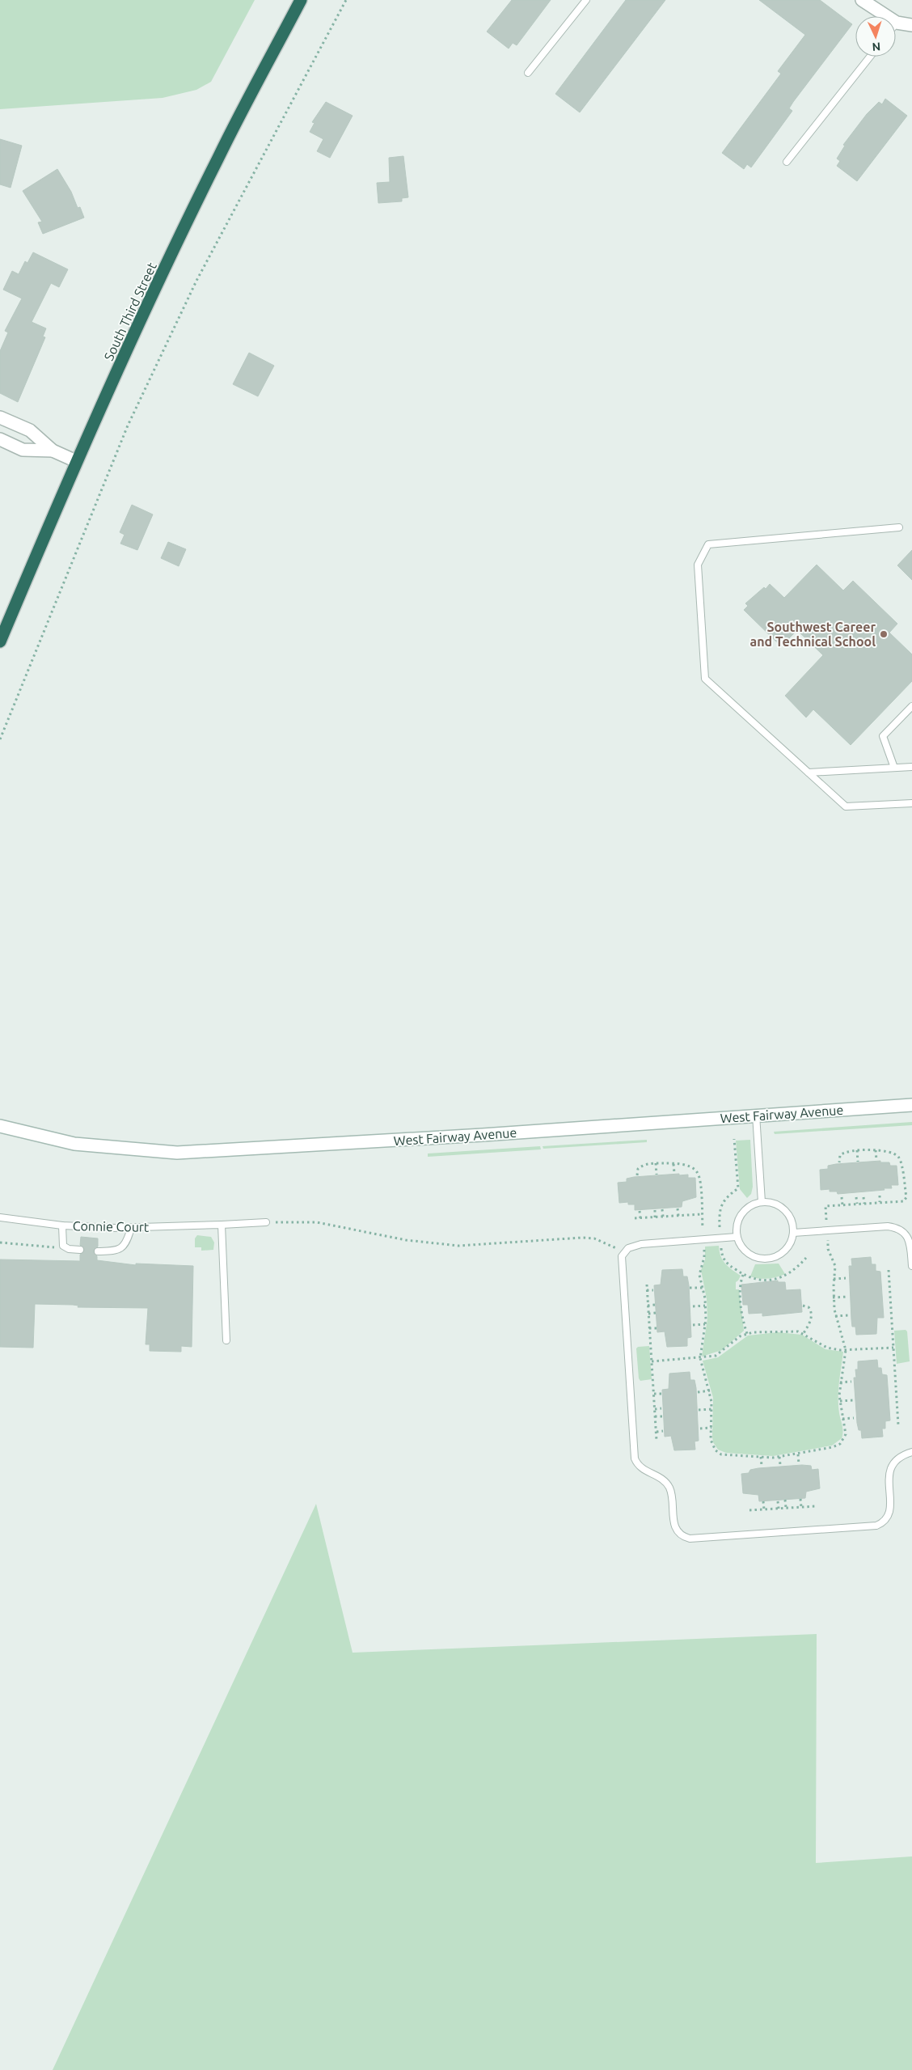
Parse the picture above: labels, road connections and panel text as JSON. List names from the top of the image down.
{
  "streets": {
    "highway": ["South Third Street"],
    "street": ["West Fairway Avenue"],
    "lane": ["Connie Court"]
  },
  "places": ["Southwest Career and Technical School"],
  "north": "bottom"
}
